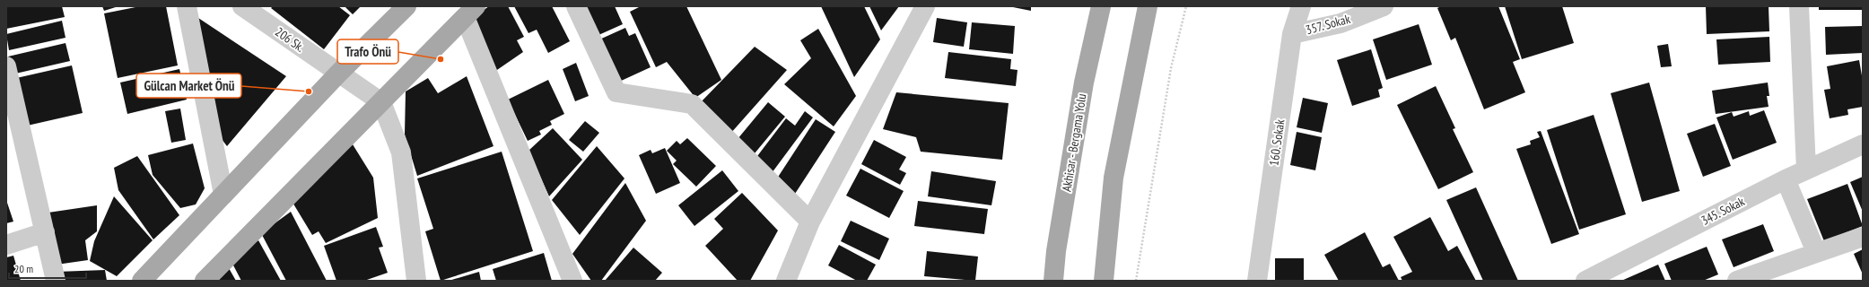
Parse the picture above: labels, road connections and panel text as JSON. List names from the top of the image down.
{
  "streets": {
    "main road": ["Akhisar - Bergama Yolu"],
    "street": [
      "357. Sokak",
      "206 Sk.",
      "160. Sokak",
      "345. Sokak"
    ]
  },
  "crossings": [
    ["357. Sokak", "160. Sokak"]
  ],
  "places": ["Trafo Önü", "Gülcan Market Önü"],
  "scale_bar": "20 m"
}
